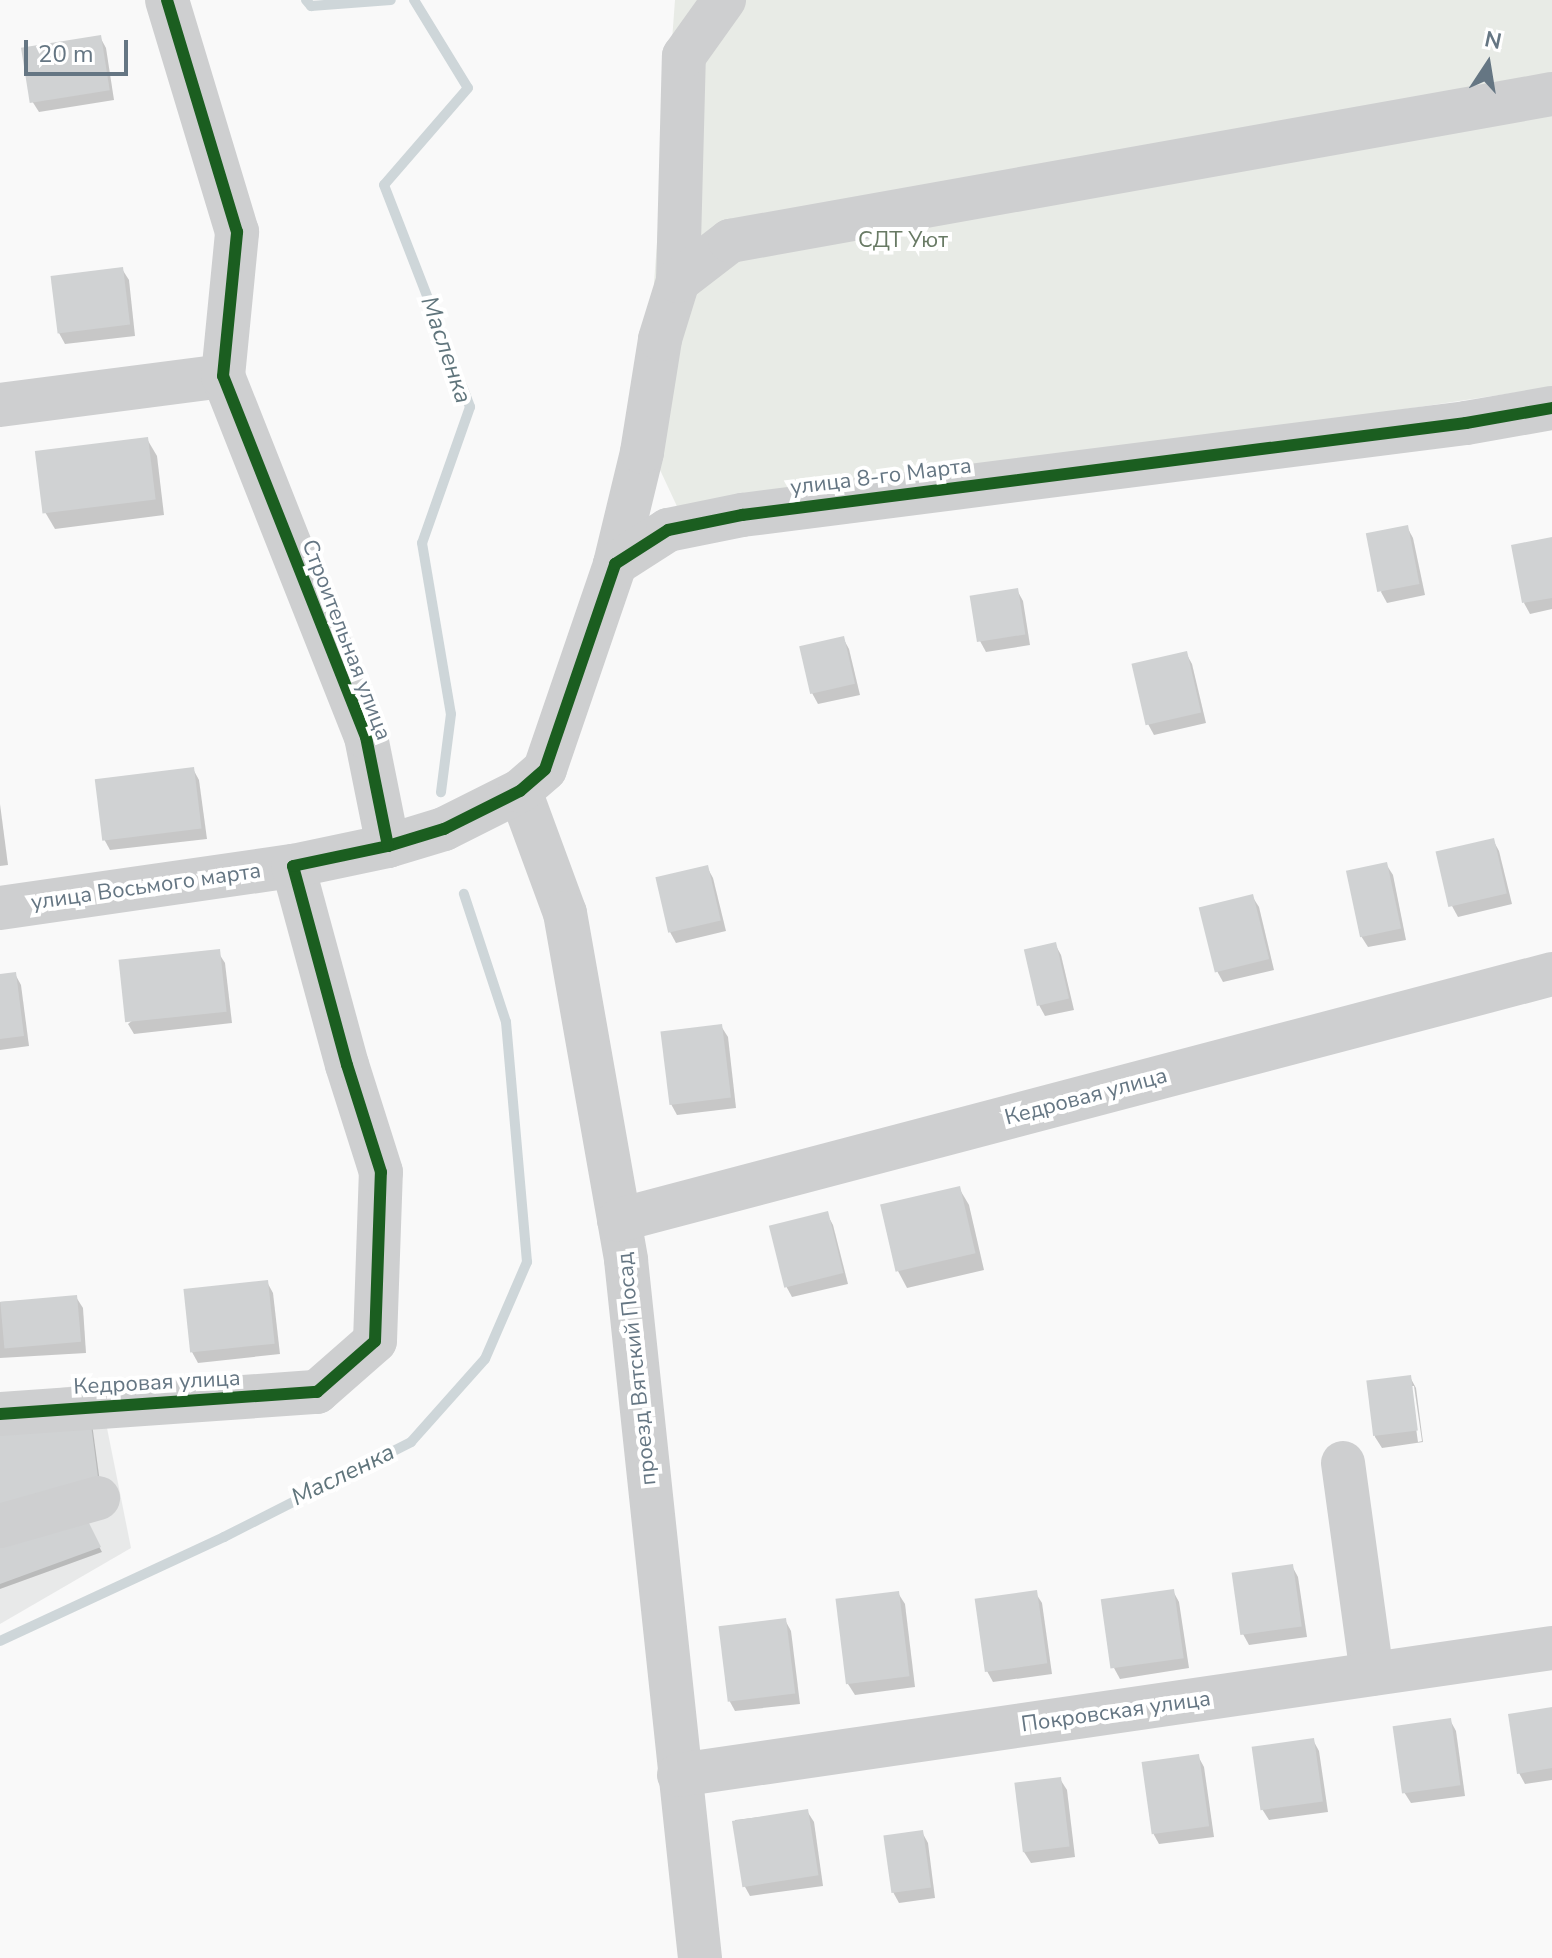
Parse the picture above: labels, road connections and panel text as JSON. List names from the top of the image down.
{
  "streets": {
    "street": [
      "улица 8-го Марта",
      "Строительная улица",
      "улица Восьмого марта",
      "Кедровая улица",
      "проезд Вятский Посад",
      "Покровская улица"
    ]
  },
  "crossings": [
    ["улица Восьмого марта", "Кедровая улица"],
    ["Кедровая улица", "проезд Вятский Посад"],
    ["проезд Вятский Посад", "Покровская улица"]
  ],
  "water": ["Масленка"],
  "parks": ["СДТ Уют"],
  "scale_bar": "20 m",
  "north": "top"
}
